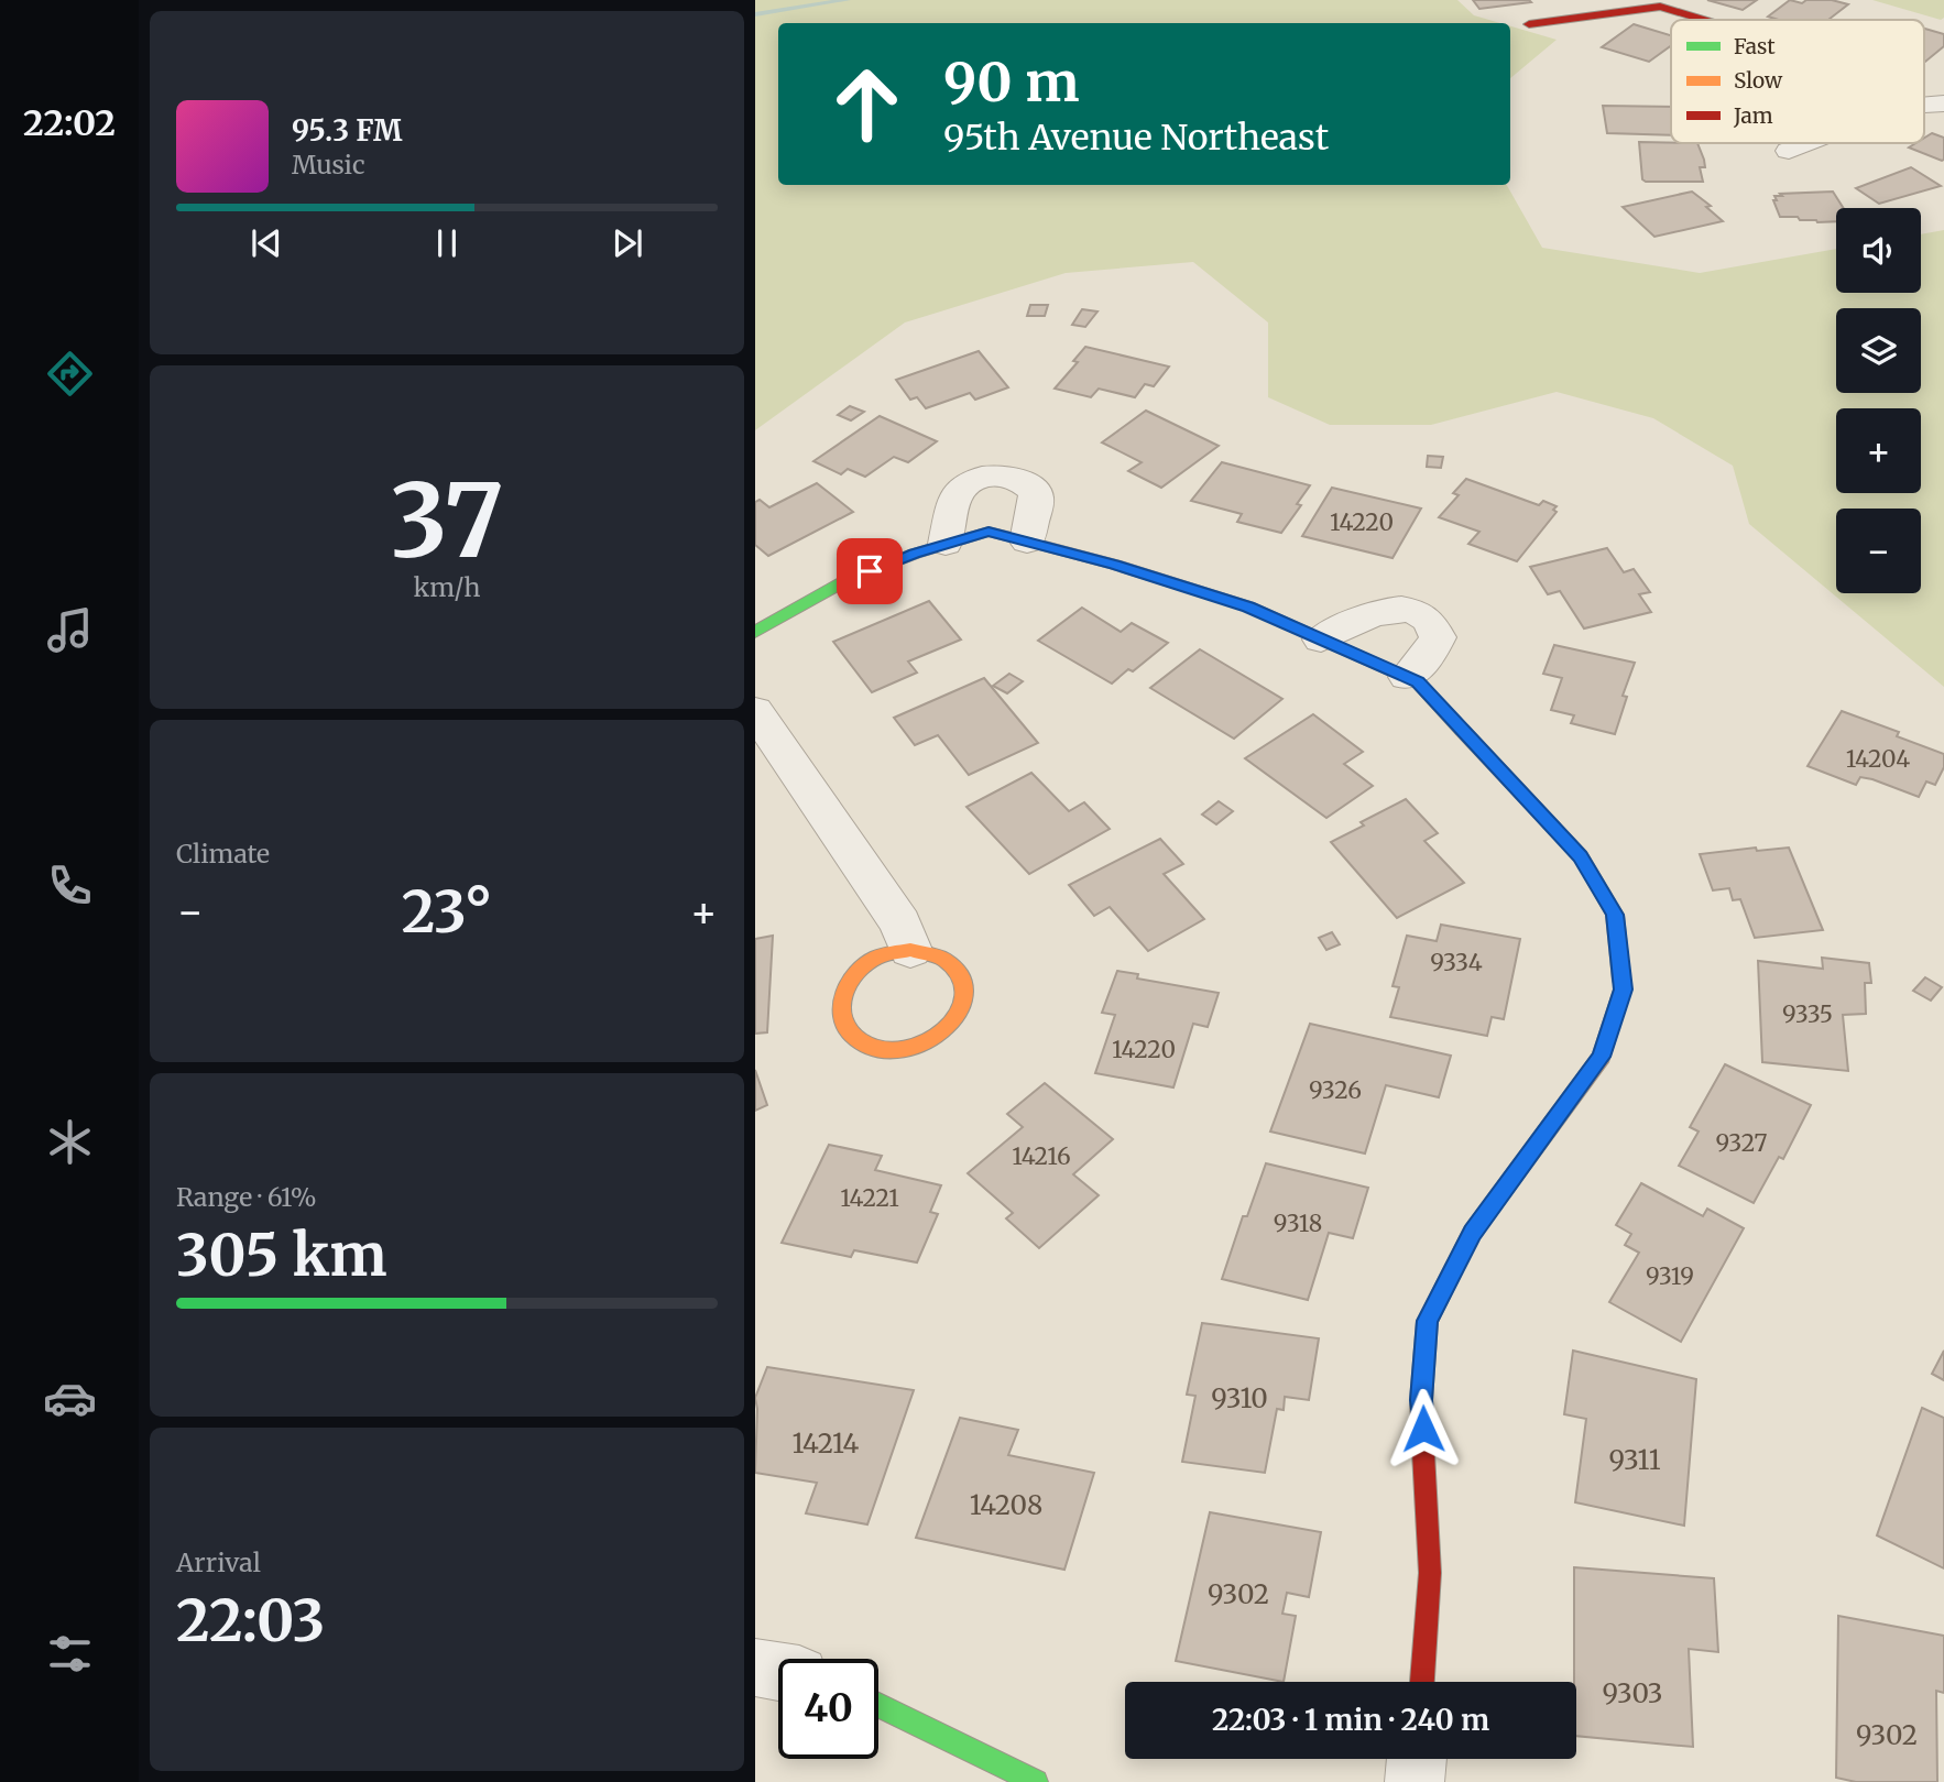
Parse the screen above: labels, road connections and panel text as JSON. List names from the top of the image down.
{
  "house_numbers": [
    "14220",
    "14204",
    "9334",
    "9335",
    "14220",
    "9326",
    "9327",
    "14216",
    "14221",
    "9318",
    "9319",
    "9310",
    "14214",
    "9311",
    "14208",
    "9302",
    "9303",
    "9302"
  ],
  "legend": ["Fast", "Slow", "Jam"],
  "page": {
    "tabs": "22:02",
    "turn": ["90 m", "95th Avenue Northeast"],
    "song": ["95.3 FM", "Music"],
    "map_buttons": ["+", "−"],
    "tile": [
      ["37", "km/h"],
      "Climate",
      ["Range · 61%", "305 km"],
      ["Arrival", "22:03"]
    ],
    "heat": ["−", "23°", "+"],
    "limit": "40",
    "trip": "22:03 · 1 min · 240 m"
  }
}
